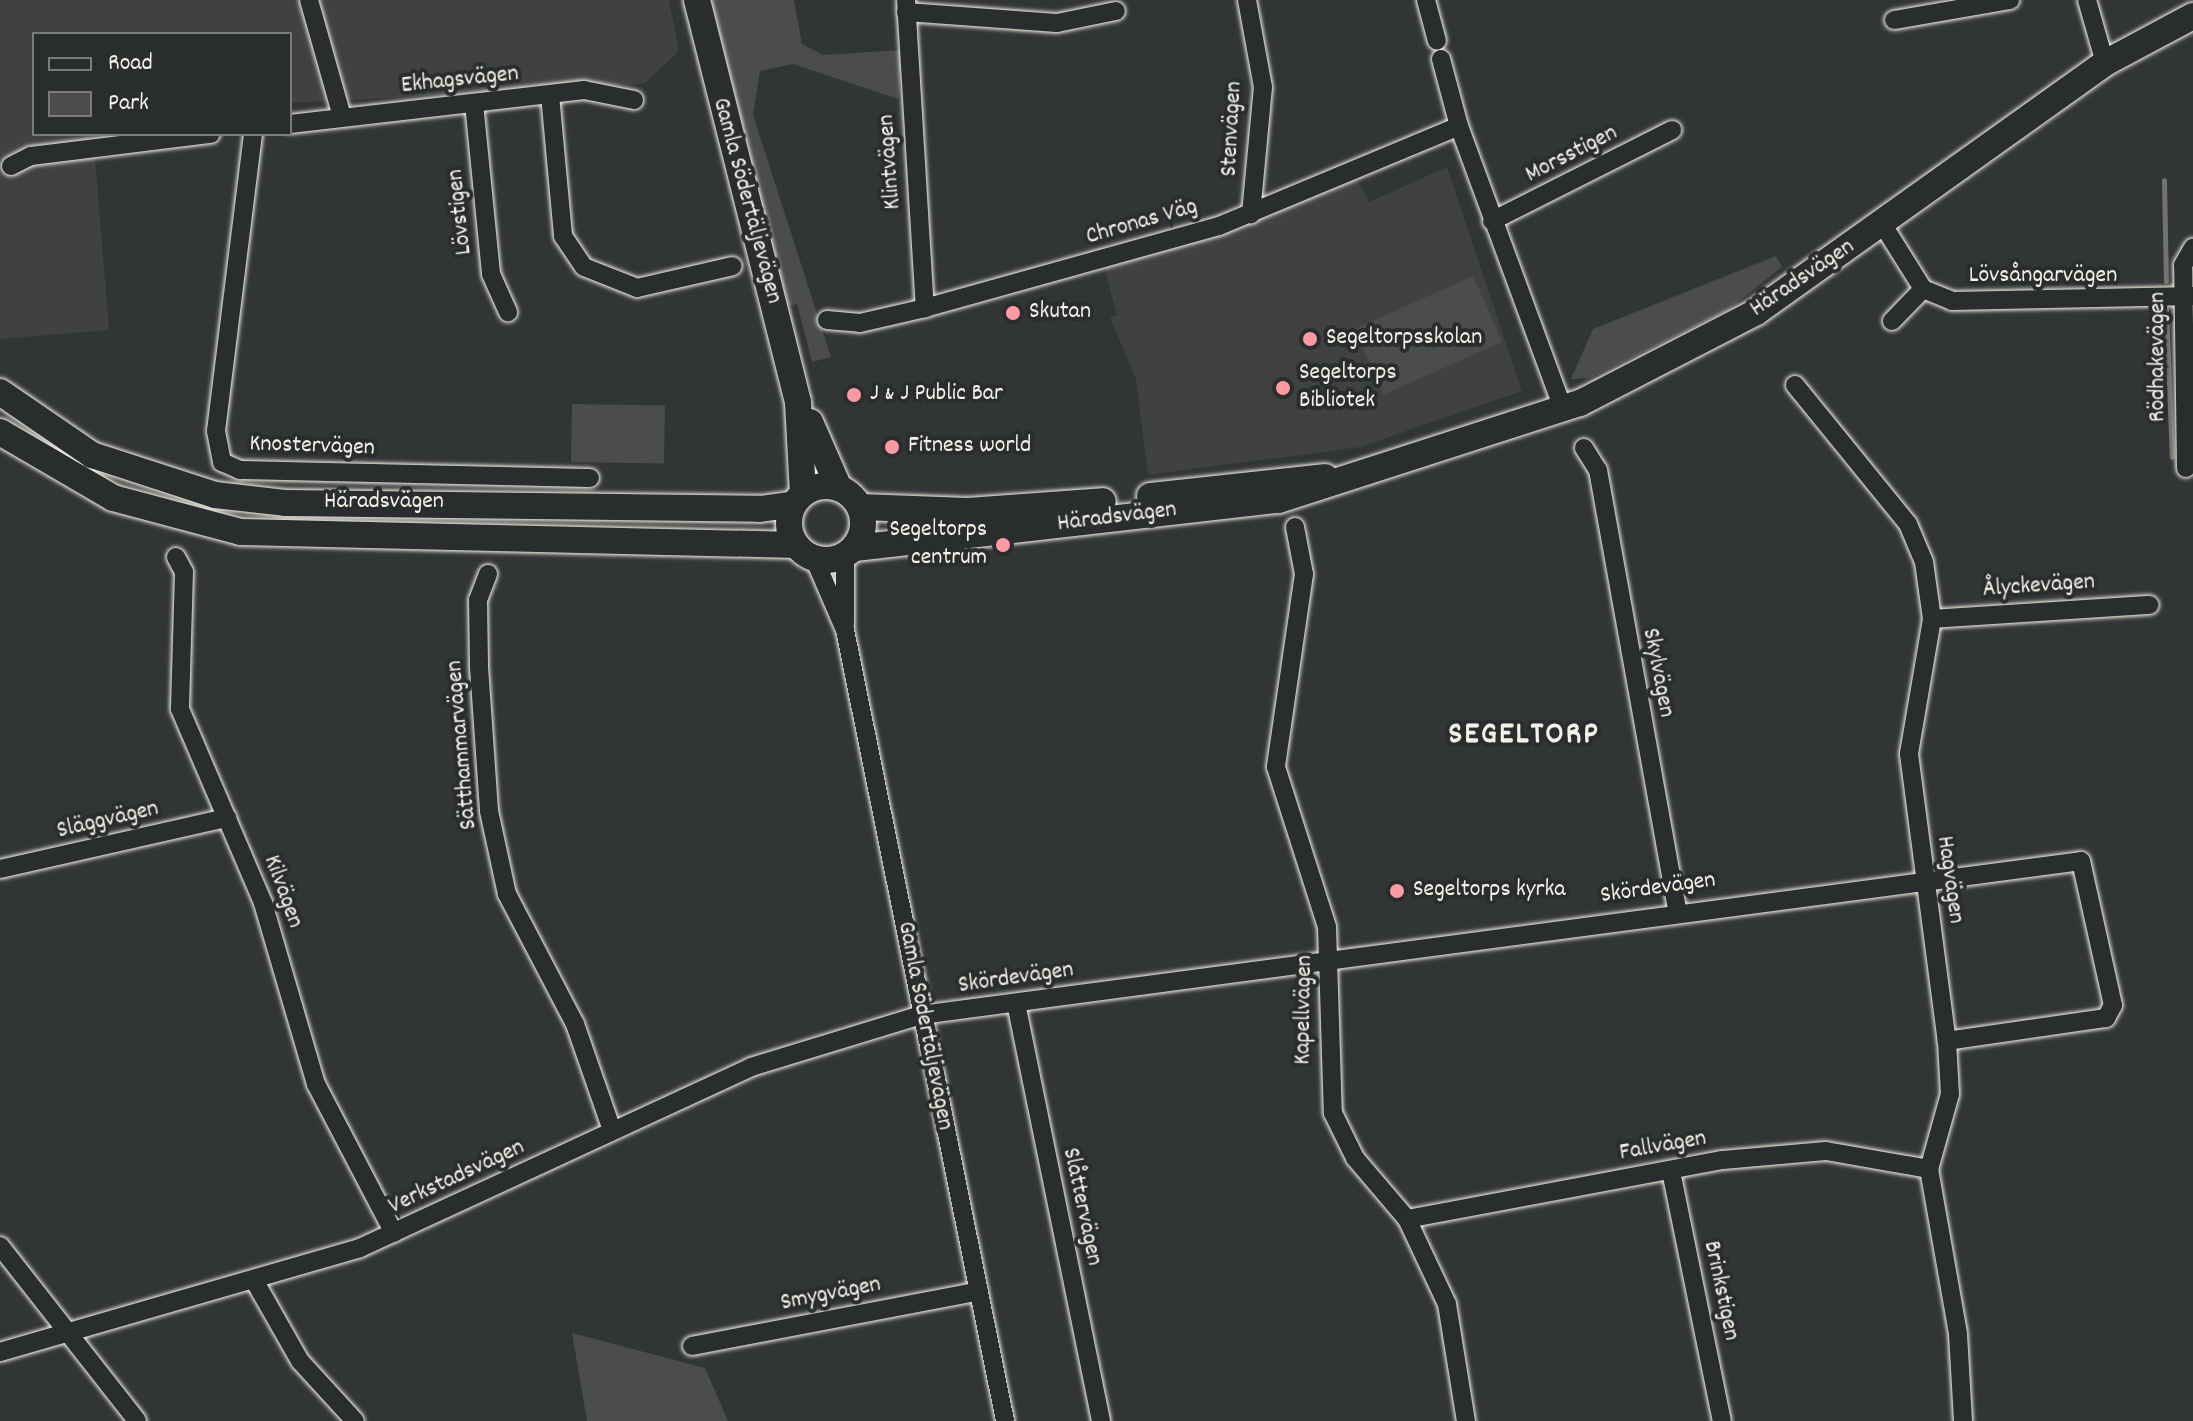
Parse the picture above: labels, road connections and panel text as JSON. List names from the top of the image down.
{
  "streets": {
    "street": [
      "Ekhagsvägen",
      "Stenvägen",
      "Morsstigen",
      "Klintvägen",
      "Gamla Södertäljevägen",
      "Lövstigen",
      "Chronas Väg",
      "Lövsångarvägen",
      "Häradsvägen",
      "Rödhakevägen",
      "Knostervägen",
      "Ålyckevägen",
      "Skylvägen",
      "Sätthammarvägen",
      "Släggvägen",
      "Hagvägen",
      "Skördevägen",
      "Kilvägen",
      "Kapellvägen",
      "Fallvägen",
      "Verkstadsvägen",
      "Slåttervägen",
      "Brinkstigen",
      "Smygvägen"
    ]
  },
  "crossings": [
    ["Ekhagsvägen", "Lövstigen"],
    ["Stenvägen", "Chronas Väg"],
    ["Klintvägen", "Chronas Väg"],
    ["Gamla Södertäljevägen", "Häradsvägen"],
    ["Gamla Södertäljevägen", "Skördevägen"],
    ["Gamla Södertäljevägen", "Verkstadsvägen"],
    ["Gamla Södertäljevägen", "Smygvägen"],
    ["Lövsångarvägen", "Rödhakevägen"],
    ["Ålyckevägen", "Hagvägen"],
    ["Skylvägen", "Skördevägen"],
    ["Sätthammarvägen", "Verkstadsvägen"],
    ["Släggvägen", "Kilvägen"],
    ["Hagvägen", "Skördevägen"],
    ["Hagvägen", "Fallvägen"],
    ["Skördevägen", "Kapellvägen"],
    ["Skördevägen", "Verkstadsvägen"],
    ["Skördevägen", "Slåttervägen"],
    ["Kilvägen", "Verkstadsvägen"],
    ["Kapellvägen", "Fallvägen"],
    ["Fallvägen", "Brinkstigen"]
  ],
  "districts": ["SEGELTORP"],
  "places": [
    "Skutan",
    "Segeltorpsskolan",
    "Segeltorps Bibliotek",
    "J & J Public Bar",
    "Fitness world",
    "Segeltorps centrum",
    "Segeltorps kyrka"
  ],
  "legend": ["Road", "Park"]
}
